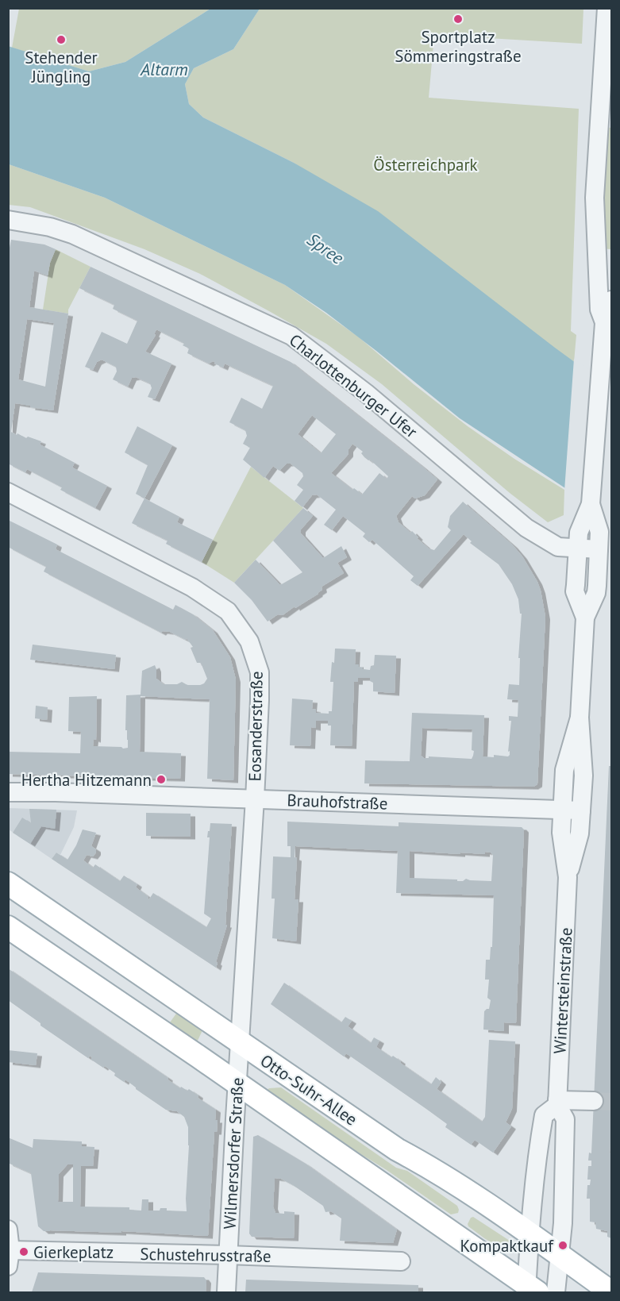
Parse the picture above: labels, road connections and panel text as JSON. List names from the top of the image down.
{
  "streets": {
    "main road": ["Otto-Suhr-Allee"],
    "street": [
      "Charlottenburger Ufer",
      "Eosanderstraße",
      "Brauhofstraße",
      "Wintersteinstraße",
      "Wilmersdorfer Straße",
      "Schustehrusstraße"
    ]
  },
  "crossings": [
    ["Charlottenburger Ufer", "Wintersteinstraße"],
    ["Eosanderstraße", "Brauhofstraße"],
    ["Eosanderstraße", "Otto-Suhr-Allee"],
    ["Eosanderstraße", "Wilmersdorfer Straße"],
    ["Brauhofstraße", "Wintersteinstraße"],
    ["Wintersteinstraße", "Otto-Suhr-Allee"],
    ["Otto-Suhr-Allee", "Wilmersdorfer Straße"],
    ["Wilmersdorfer Straße", "Schustehrusstraße"]
  ],
  "water": ["Altarm", "Spree"],
  "parks": ["Österreichpark"],
  "places": [
    "Sportplatz Sömmeringstraße",
    "Stehender Jüngling",
    "Hertha Hitzemann",
    "Kompaktkauf",
    "Gierkeplatz"
  ]
}
